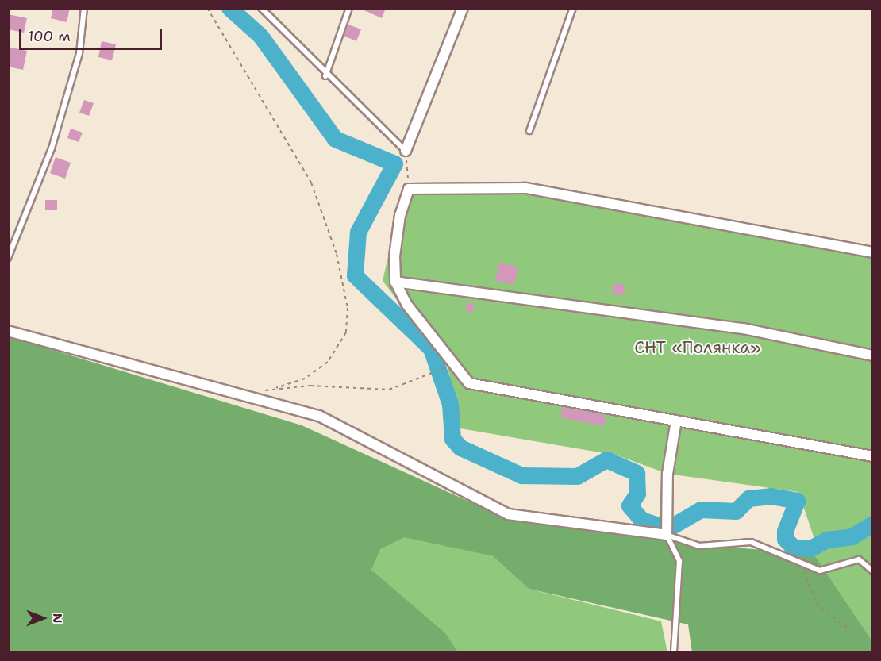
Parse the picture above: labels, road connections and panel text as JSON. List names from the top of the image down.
{
  "parks": ["СНТ «Полянка»"],
  "scale_bar": "100 m",
  "north": "right"
}
